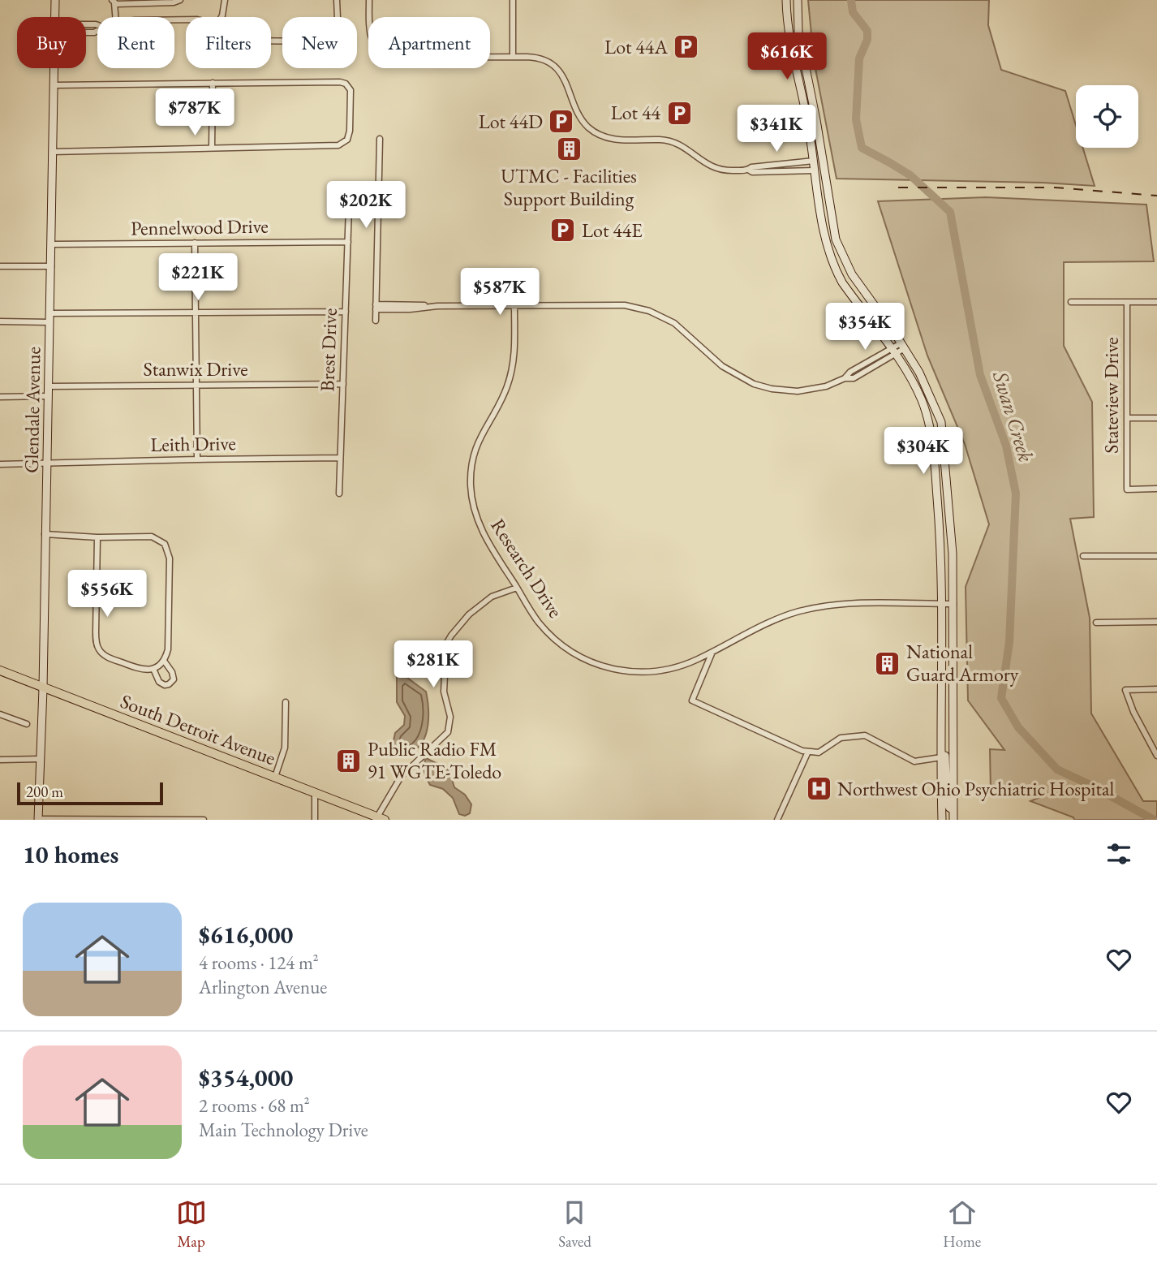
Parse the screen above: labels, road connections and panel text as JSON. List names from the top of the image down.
{
  "streets": {
    "main road": ["South Detroit Avenue"],
    "street": [
      "Pennelwood Drive",
      "Brest Drive",
      "Stanwix Drive",
      "Stateview Drive",
      "Glendale Avenue",
      "Leith Drive",
      "Research Drive"
    ]
  },
  "crossings": [
    ["Pennelwood Drive", "Brest Drive"],
    ["Pennelwood Drive", "Glendale Avenue"],
    ["Brest Drive", "Stanwix Drive"],
    ["Brest Drive", "Leith Drive"],
    ["Stanwix Drive", "Glendale Avenue"],
    ["Glendale Avenue", "Leith Drive"],
    ["Glendale Avenue", "South Detroit Avenue"]
  ],
  "water": ["Swan Creek"],
  "places": {
    "parking": [
      "Lot 44A",
      "Lot 44",
      "Lot 44D",
      "Lot 44E"
    ],
    "building": ["UTMC - Facilities Support Building", "National Guard Armory", "Public Radio FM 91 WGTE-Toledo"],
    "hospital": ["Northwest Ohio Psychiatric Hospital"]
  },
  "scale_bar": "200 m",
  "page": {
    "chip": [
      "Buy",
      "Rent",
      "Filters",
      "New",
      "Apartment"
    ],
    "price": [
      "$616K",
      "$787K",
      "$341K",
      "$202K",
      "$221K",
      "$587K",
      "$354K",
      "$304K",
      "$556K",
      "$281K"
    ],
    "scale": "200 m",
    "heading": "10 homes",
    "list": [
      {
        "name": "$616,000",
        "note": "4 rooms · 124 m² · Arlington Avenue"
      },
      {
        "name": "$354,000",
        "note": "2 rooms · 68 m² · Main Technology Drive"
      }
    ],
    "tabs": ["Map", "Saved", "Home"]
  }
}
